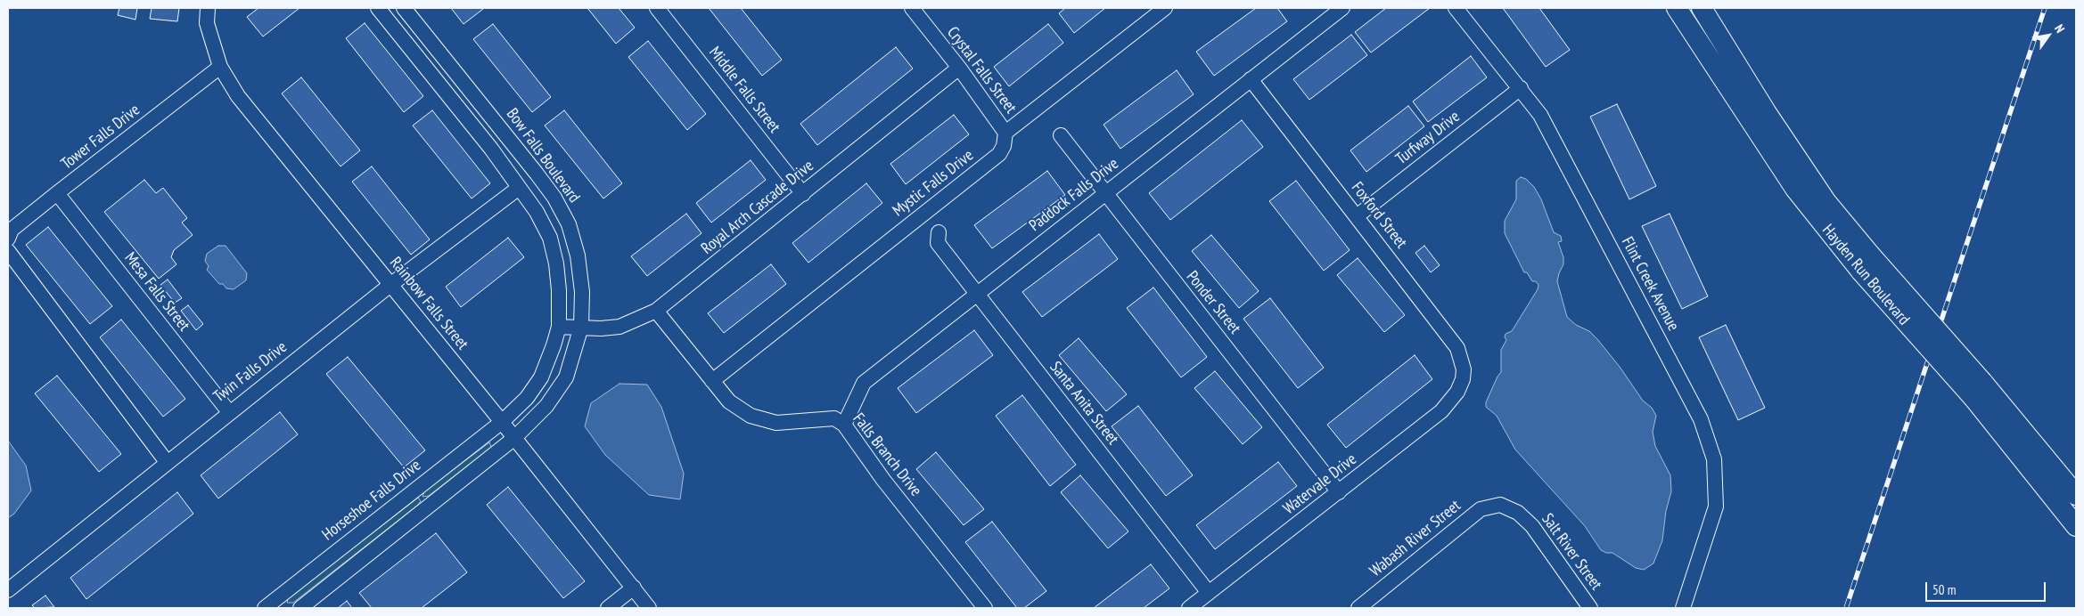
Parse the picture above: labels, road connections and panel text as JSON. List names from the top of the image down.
{
  "streets": {
    "main road": ["Hayden Run Boulevard"],
    "street": [
      "Crystal Falls Street",
      "Middle Falls Street",
      "Tower Falls Drive",
      "Turfway Drive",
      "Bow Falls Boulevard",
      "Mystic Falls Drive",
      "Paddock Falls Drive",
      "Royal Arch Cascade Drive",
      "Foxford Street",
      "Flint Creek Avenue",
      "Mesa Falls Street",
      "Ponder Street",
      "Rainbow Falls Street",
      "Twin Falls Drive",
      "Santa Anita Street",
      "Falls Branch Drive",
      "Watervale Drive",
      "Horseshoe Falls Drive",
      "Wabash River Street",
      "Salt River Street"
    ]
  },
  "crossings": [
    ["Crystal Falls Street", "Mystic Falls Drive"],
    ["Crystal Falls Street", "Royal Arch Cascade Drive"],
    ["Middle Falls Street", "Royal Arch Cascade Drive"],
    ["Tower Falls Drive", "Mesa Falls Street"],
    ["Tower Falls Drive", "Rainbow Falls Street"],
    ["Turfway Drive", "Foxford Street"],
    ["Turfway Drive", "Flint Creek Avenue"],
    ["Bow Falls Boulevard", "Royal Arch Cascade Drive"],
    ["Bow Falls Boulevard", "Rainbow Falls Street"],
    ["Mystic Falls Drive", "Falls Branch Drive"],
    ["Paddock Falls Drive", "Foxford Street"],
    ["Paddock Falls Drive", "Ponder Street"],
    ["Paddock Falls Drive", "Santa Anita Street"],
    ["Paddock Falls Drive", "Falls Branch Drive"],
    ["Royal Arch Cascade Drive", "Falls Branch Drive"],
    ["Foxford Street", "Watervale Drive"],
    ["Mesa Falls Street", "Twin Falls Drive"],
    ["Ponder Street", "Watervale Drive"],
    ["Rainbow Falls Street", "Twin Falls Drive"],
    ["Rainbow Falls Street", "Horseshoe Falls Drive"],
    ["Santa Anita Street", "Watervale Drive"],
    ["Wabash River Street", "Salt River Street"]
  ],
  "scale_bar": "50 m",
  "north": "top right"
}
